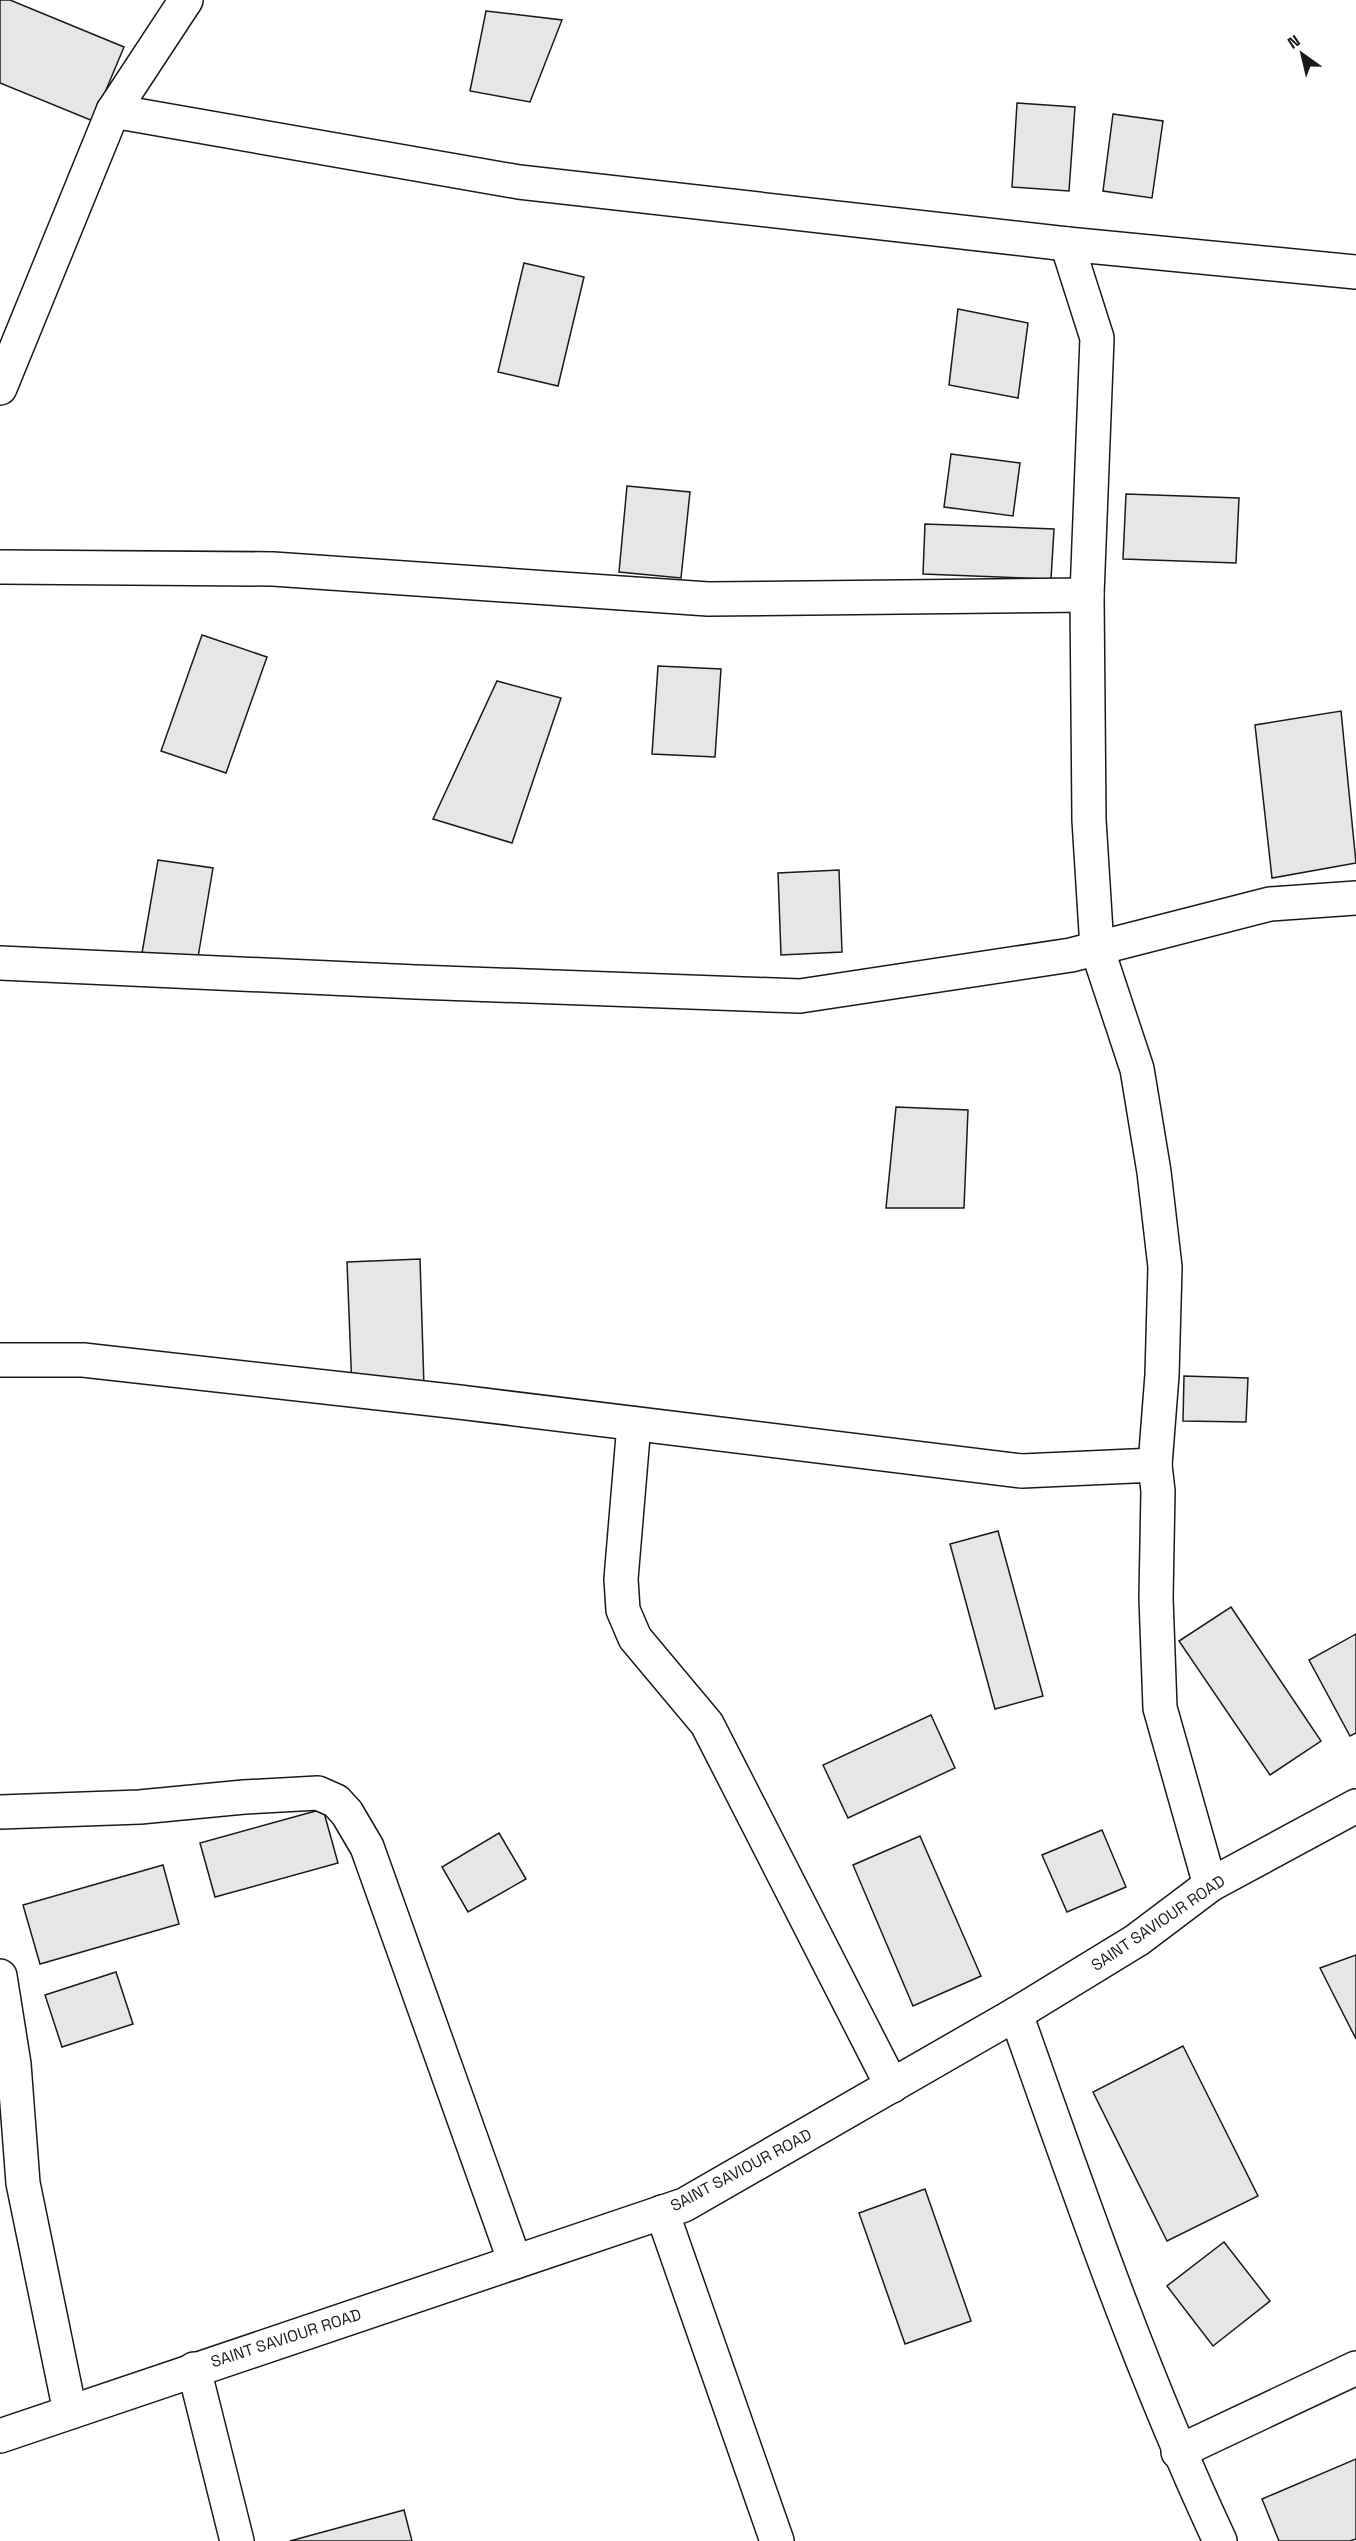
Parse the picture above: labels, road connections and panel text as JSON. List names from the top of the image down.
{
  "streets": {
    "street": ["SAINT SAVIOUR ROAD"]
  },
  "north": "top left"
}
